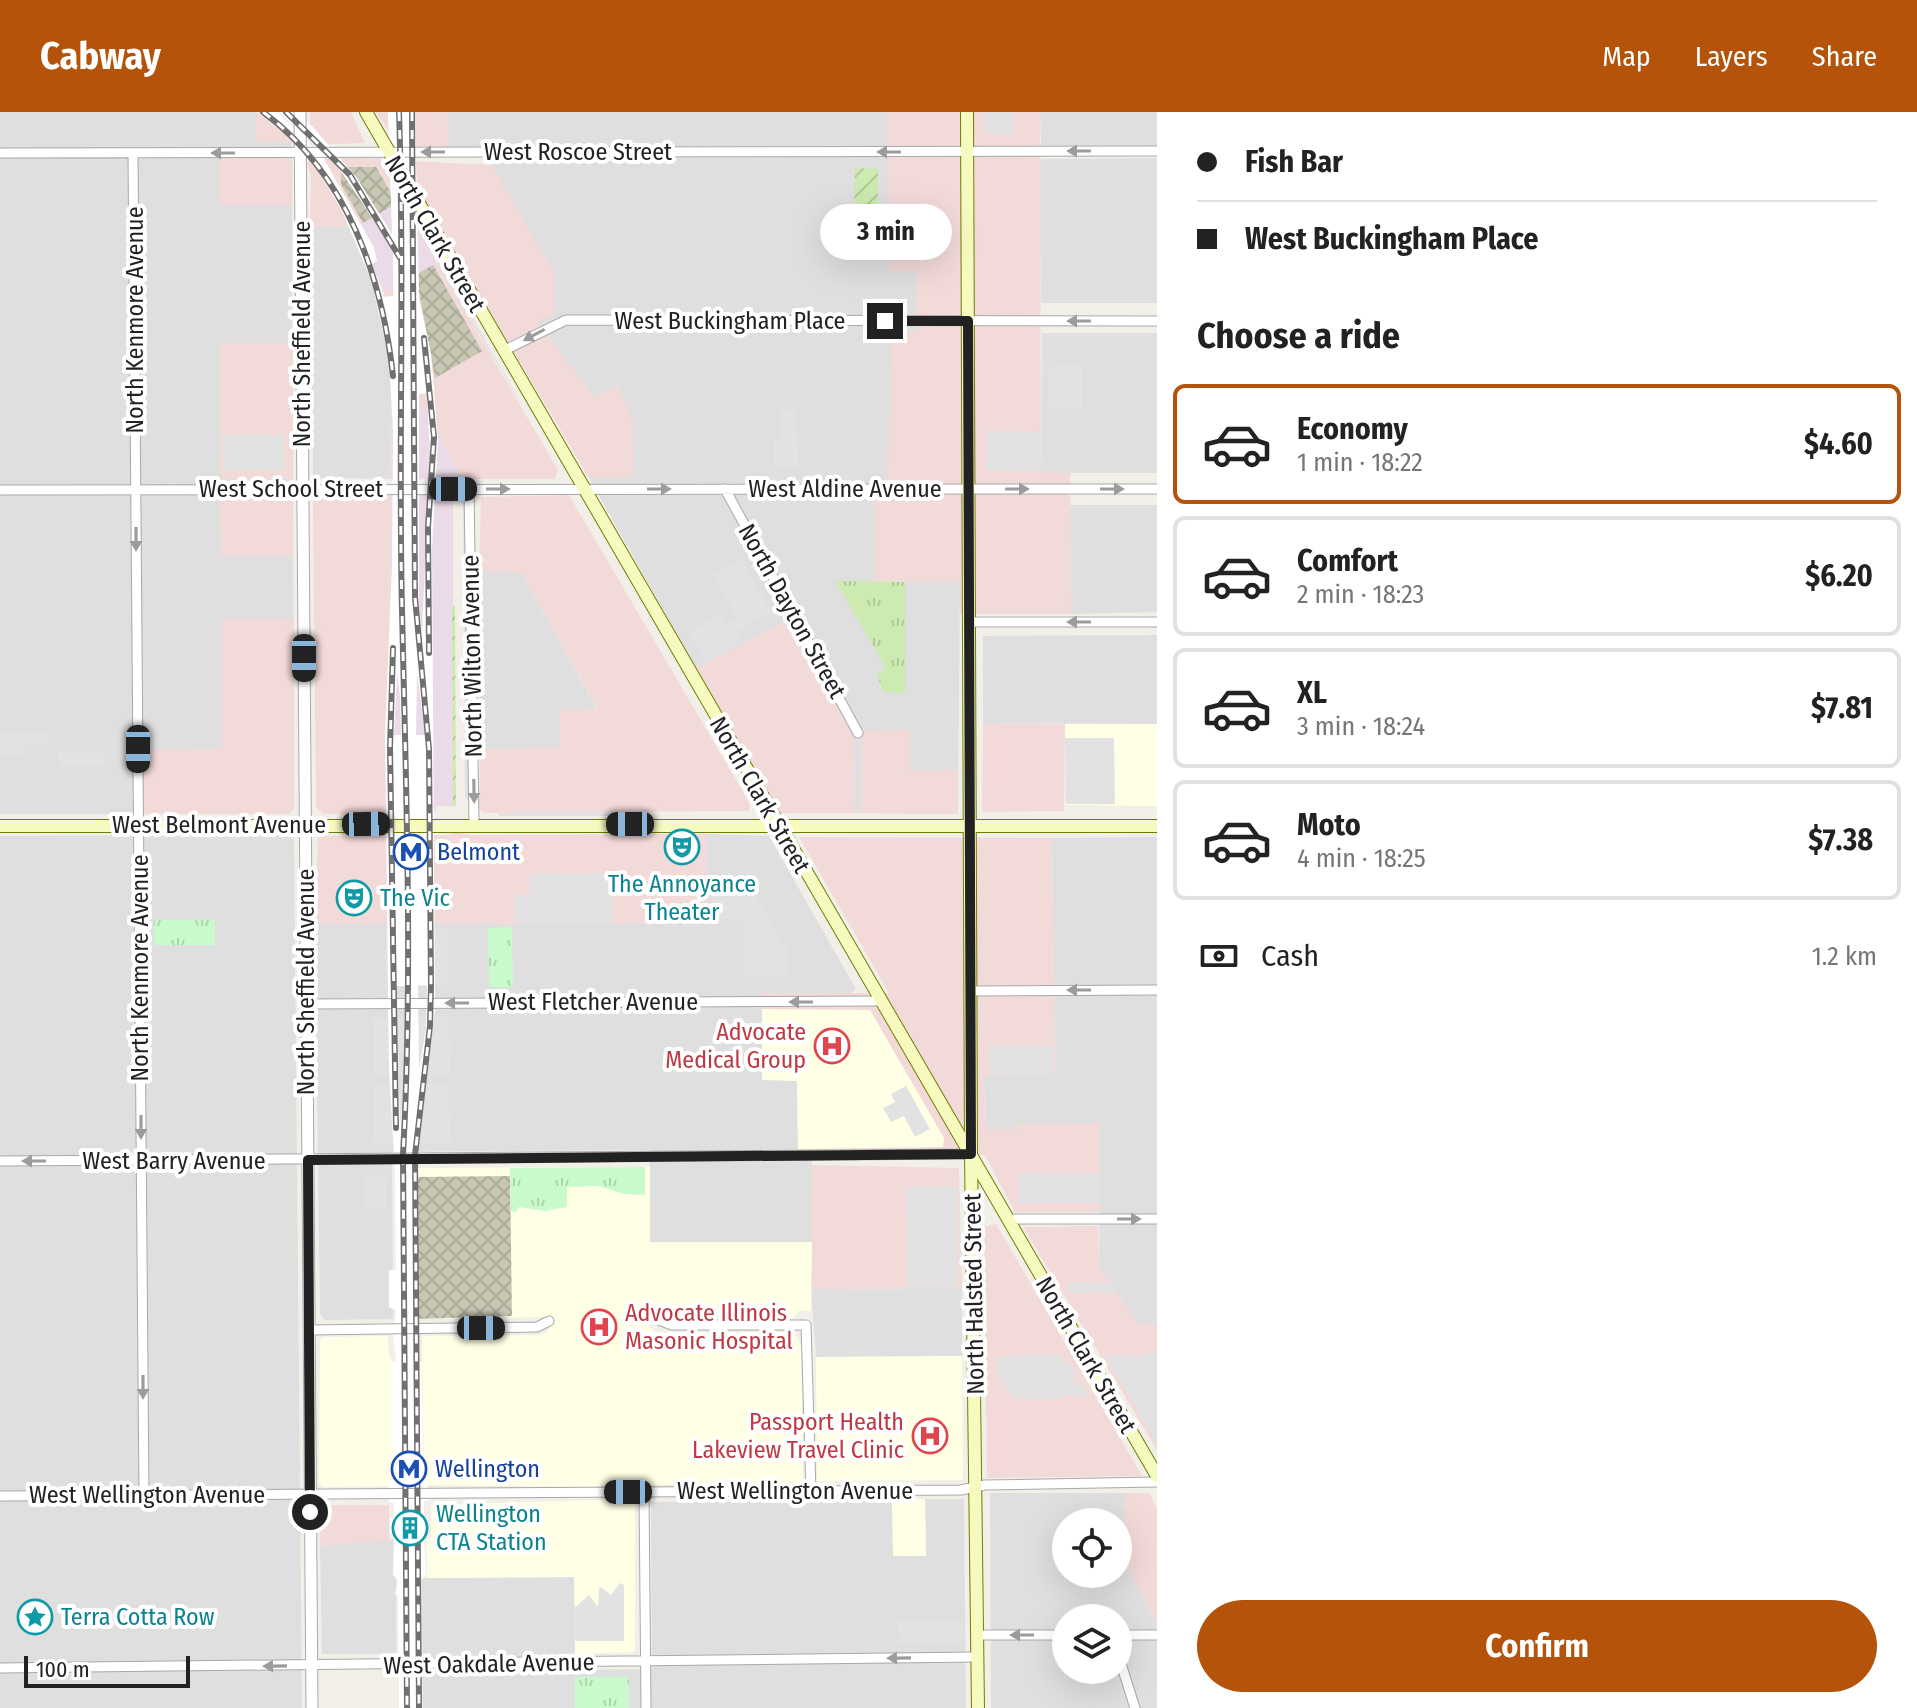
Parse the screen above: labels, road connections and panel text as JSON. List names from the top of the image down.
{
  "streets": {
    "main road": ["North Clark Street", "West Belmont Avenue", "North Halsted Street"],
    "street": [
      "West Roscoe Street",
      "North Kenmore Avenue",
      "West Buckingham Place",
      "North Sheffield Avenue",
      "West School Street",
      "West Aldine Avenue",
      "North Dayton Street",
      "North Wilton Avenue",
      "West Fletcher Avenue",
      "West Barry Avenue",
      "West Wellington Avenue",
      "West Oakdale Avenue"
    ]
  },
  "crossings": [
    ["West Roscoe Street", "North Clark Street"],
    ["West Roscoe Street", "North Kenmore Avenue"],
    ["West Roscoe Street", "North Sheffield Avenue"],
    ["West Roscoe Street", "North Halsted Street"],
    ["North Clark Street", "West Buckingham Place"],
    ["North Clark Street", "West School Street"],
    ["North Clark Street", "West Aldine Avenue"],
    ["North Clark Street", "West Belmont Avenue"],
    ["North Clark Street", "West Fletcher Avenue"],
    ["North Clark Street", "West Barry Avenue"],
    ["North Clark Street", "North Halsted Street"],
    ["North Clark Street", "West Wellington Avenue"],
    ["North Kenmore Avenue", "West School Street"],
    ["North Kenmore Avenue", "West Belmont Avenue"],
    ["North Kenmore Avenue", "West Barry Avenue"],
    ["North Kenmore Avenue", "West Wellington Avenue"],
    ["West Buckingham Place", "North Halsted Street"],
    ["North Sheffield Avenue", "West School Street"],
    ["North Sheffield Avenue", "West Belmont Avenue"],
    ["North Sheffield Avenue", "West Fletcher Avenue"],
    ["North Sheffield Avenue", "West Barry Avenue"],
    ["North Sheffield Avenue", "West Wellington Avenue"],
    ["North Sheffield Avenue", "West Oakdale Avenue"],
    ["West School Street", "West Aldine Avenue"],
    ["West School Street", "North Wilton Avenue"],
    ["West Aldine Avenue", "North Dayton Street"],
    ["West Aldine Avenue", "North Halsted Street"],
    ["North Wilton Avenue", "West Belmont Avenue"],
    ["West Belmont Avenue", "North Halsted Street"],
    ["West Barry Avenue", "North Halsted Street"],
    ["North Halsted Street", "West Wellington Avenue"],
    ["North Halsted Street", "West Oakdale Avenue"]
  ],
  "one_way": [
    "West Roscoe Street",
    "North Kenmore Avenue",
    "West Buckingham Place",
    "West Aldine Avenue",
    "North Wilton Avenue",
    "West Fletcher Avenue",
    "West Oakdale Avenue"
  ],
  "places": {
    "theatre": ["The Annoyance Theater", "The Vic"],
    "metro station": ["Belmont", "Wellington"],
    "hospital": ["Advocate Medical Group", "Advocate Illinois Masonic Hospital", "Passport Health Lakeview Travel Clinic"],
    "building": ["Wellington CTA Station"],
    "place": ["Terra Cotta Row"]
  },
  "scale_bar": "100 m",
  "page": {
    "header": "Cabway",
    "nav": ["Map", "Layers", "Share"],
    "banner": ["Fish Bar", "West Buckingham Place"],
    "bubble": "3 min",
    "heading": "Choose a ride",
    "list": [
      {
        "name": "Economy",
        "note": "1 min · 18:22",
        "value": "$4.60"
      },
      {
        "name": "Comfort",
        "note": "2 min · 18:23",
        "value": "$6.20"
      },
      {
        "name": "XL",
        "note": "3 min · 18:24",
        "value": "$7.81"
      },
      {
        "name": "Moto",
        "note": "4 min · 18:25",
        "value": "$7.38"
      }
    ],
    "pay": ["Cash", "1.2 km"],
    "buttons": "Confirm",
    "scale": "100 m"
  }
}
